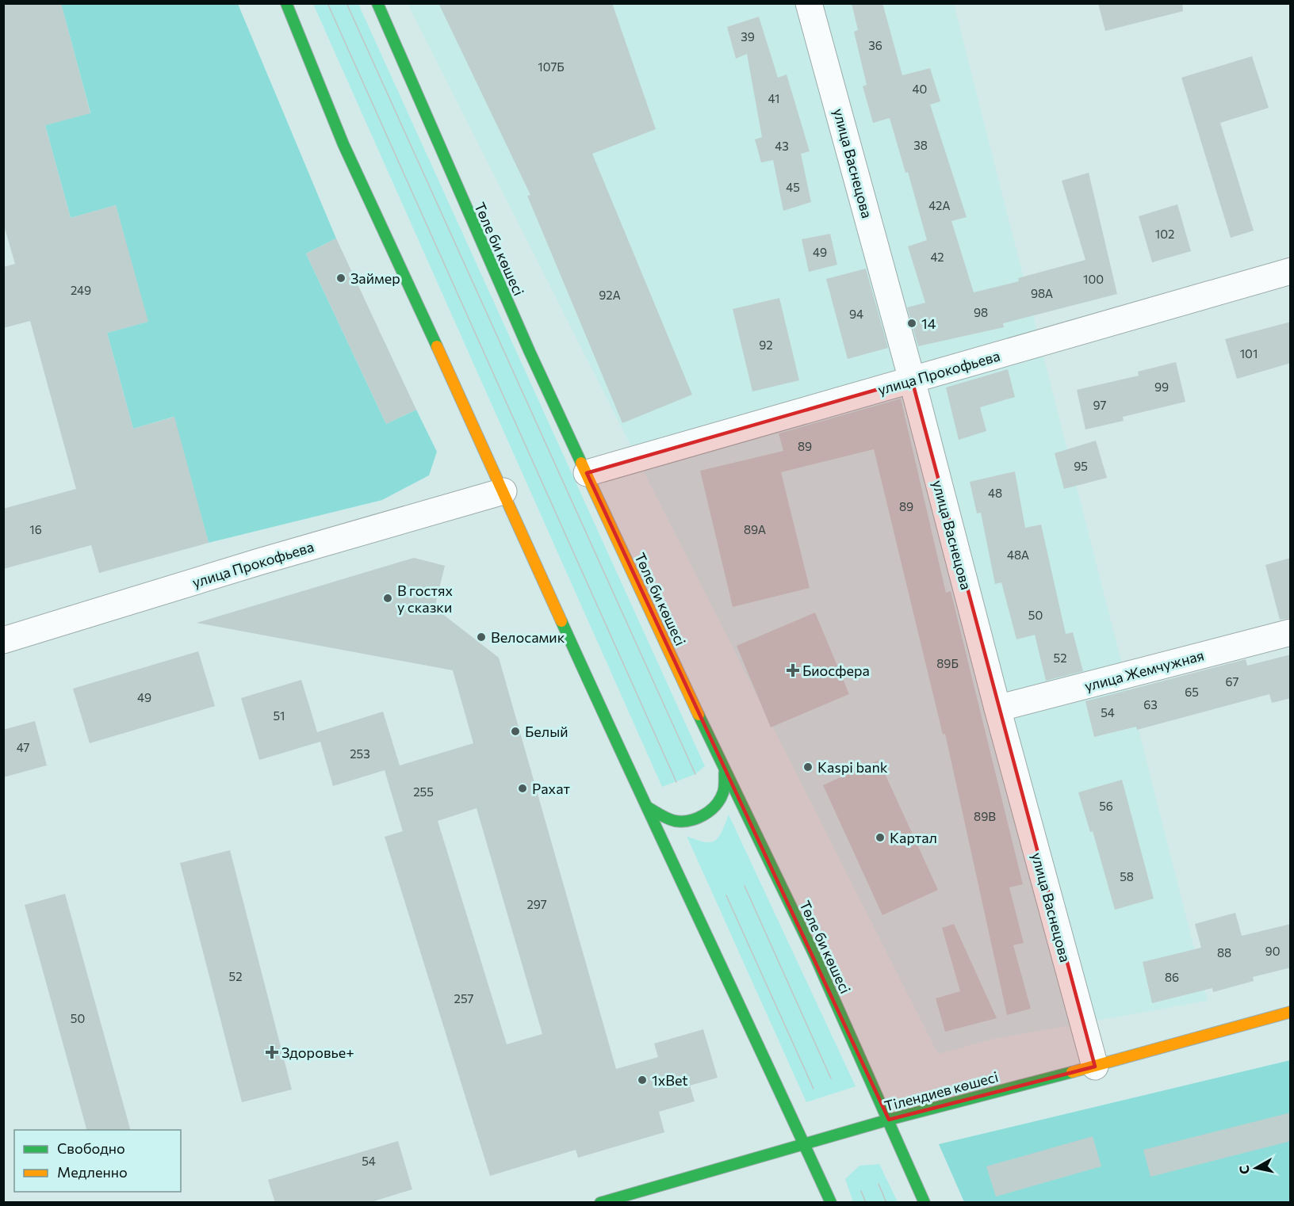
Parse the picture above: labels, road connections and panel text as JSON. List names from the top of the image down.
{
  "streets": {
    "main road": ["Төле би көшесі", "Тілендиев көшесі"],
    "street": ["улица Васнецова", "улица Прокофьева", "улица Жемчужная"]
  },
  "crossings": [
    ["улица Васнецова", "улица Прокофьева"],
    ["улица Васнецова", "улица Жемчужная"],
    ["улица Васнецова", "Тілендиев көшесі"],
    ["Төле би көшесі", "улица Прокофьева"],
    ["Төле би көшесі", "Тілендиев көшесі"]
  ],
  "places": {
    "other": [
      "Займер",
      "14",
      "В гостях у сказки",
      "Велосамик",
      "Белый",
      "Kaspi bank",
      "Рахат",
      "Картал",
      "1xBet"
    ],
    "health": ["Биосфера", "Здоровье+"]
  },
  "house_numbers": [
    "39",
    "36",
    "107Б",
    "40",
    "41",
    "38",
    "43",
    "45",
    "42А",
    "102",
    "49",
    "42",
    "100",
    "249",
    "98А",
    "92А",
    "98",
    "94",
    "92",
    "101",
    "99",
    "97",
    "89",
    "95",
    "48",
    "89",
    "16",
    "89А",
    "48А",
    "50",
    "52",
    "89Б",
    "67",
    "65",
    "49",
    "63",
    "54",
    "51",
    "47",
    "253",
    "255",
    "56",
    "89В",
    "58",
    "297",
    "90",
    "88",
    "52",
    "86",
    "257",
    "50",
    "54"
  ],
  "legend": ["Свободно", "Медленно"],
  "north": "left"
}
